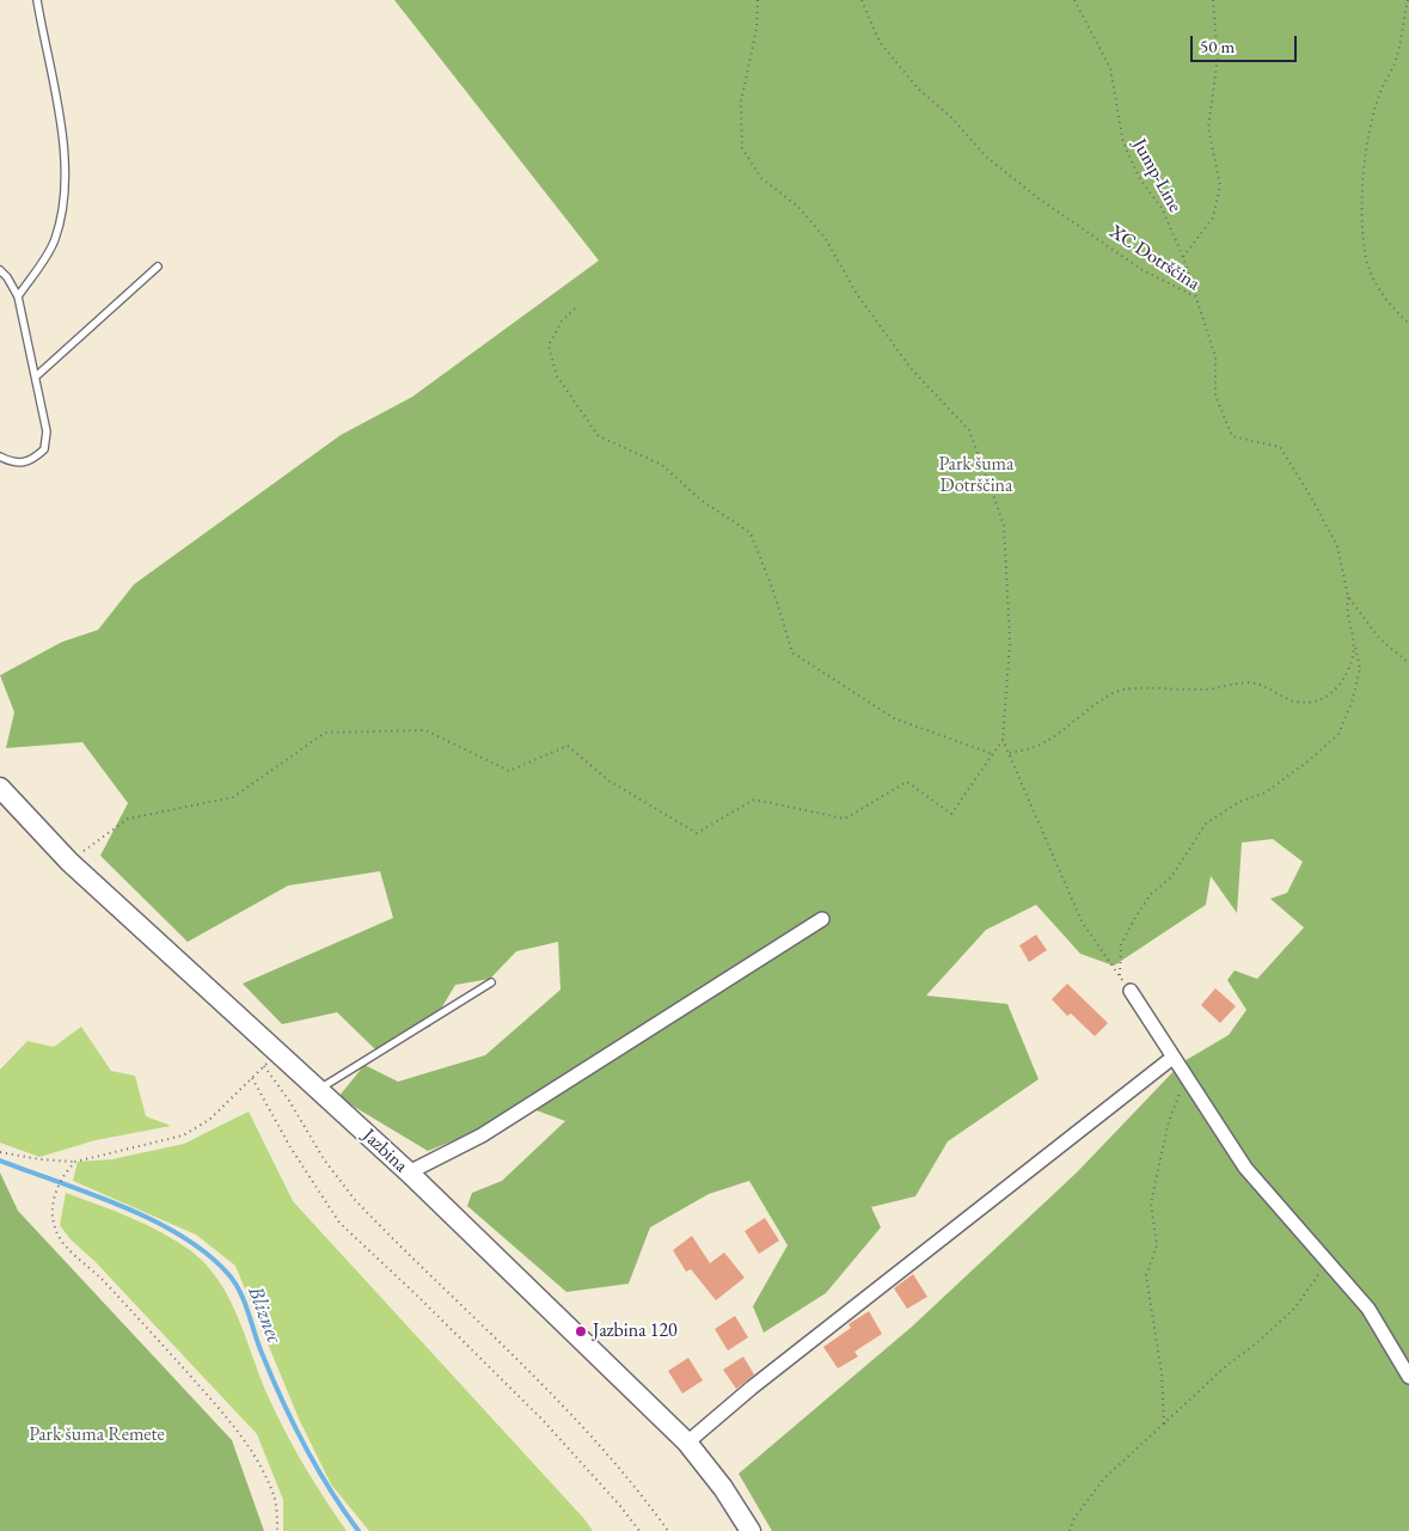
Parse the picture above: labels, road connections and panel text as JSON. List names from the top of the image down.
{
  "streets": {
    "street": ["Jazbina"],
    "path": ["Jump-Line", "XC Dotrščina"]
  },
  "crossings": [
    ["Jump-Line", "XC Dotrščina"]
  ],
  "water": ["Bliznec"],
  "parks": ["Park šuma Dotrščina", "Park šuma Remete"],
  "places": ["Jazbina 120"],
  "scale_bar": "50 m"
}
